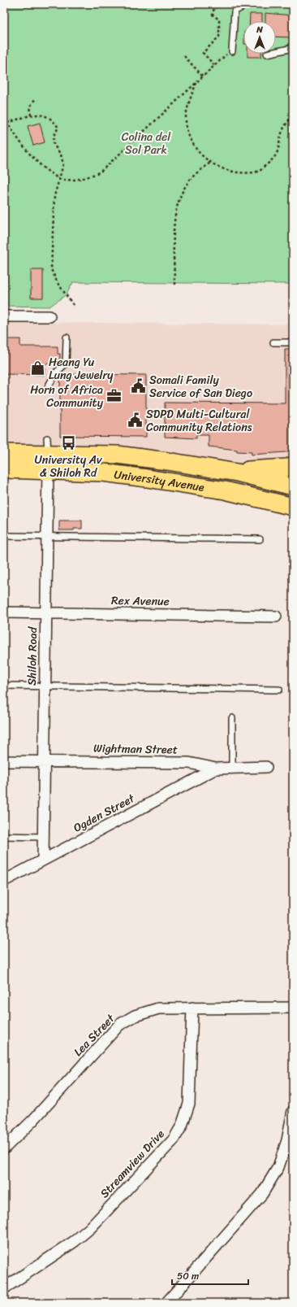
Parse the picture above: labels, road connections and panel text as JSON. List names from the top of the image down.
{
  "streets": {
    "main road": ["University Avenue"],
    "street": [
      "Rex Avenue",
      "Shiloh Road",
      "Wightman Street",
      "Ogden Street",
      "Lea Street",
      "Streamview Drive"
    ]
  },
  "crossings": [
    ["University Avenue", "Shiloh Road"],
    ["Rex Avenue", "Shiloh Road"],
    ["Shiloh Road", "Wightman Street"],
    ["Shiloh Road", "Ogden Street"],
    ["Wightman Street", "Ogden Street"],
    ["Lea Street", "Streamview Drive"]
  ],
  "parks": ["Colina del Sol Park"],
  "places": {
    "shop": ["Heang Yu Lung Jewelry"],
    "public building": ["Somali Family Service of San Diego", "SDPD Multi-Cultural Community Relations"],
    "office": ["Horn of Africa Community"],
    "bus stop": ["University Av & Shiloh Rd"]
  },
  "scale_bar": "50 m",
  "north": "top"
}
